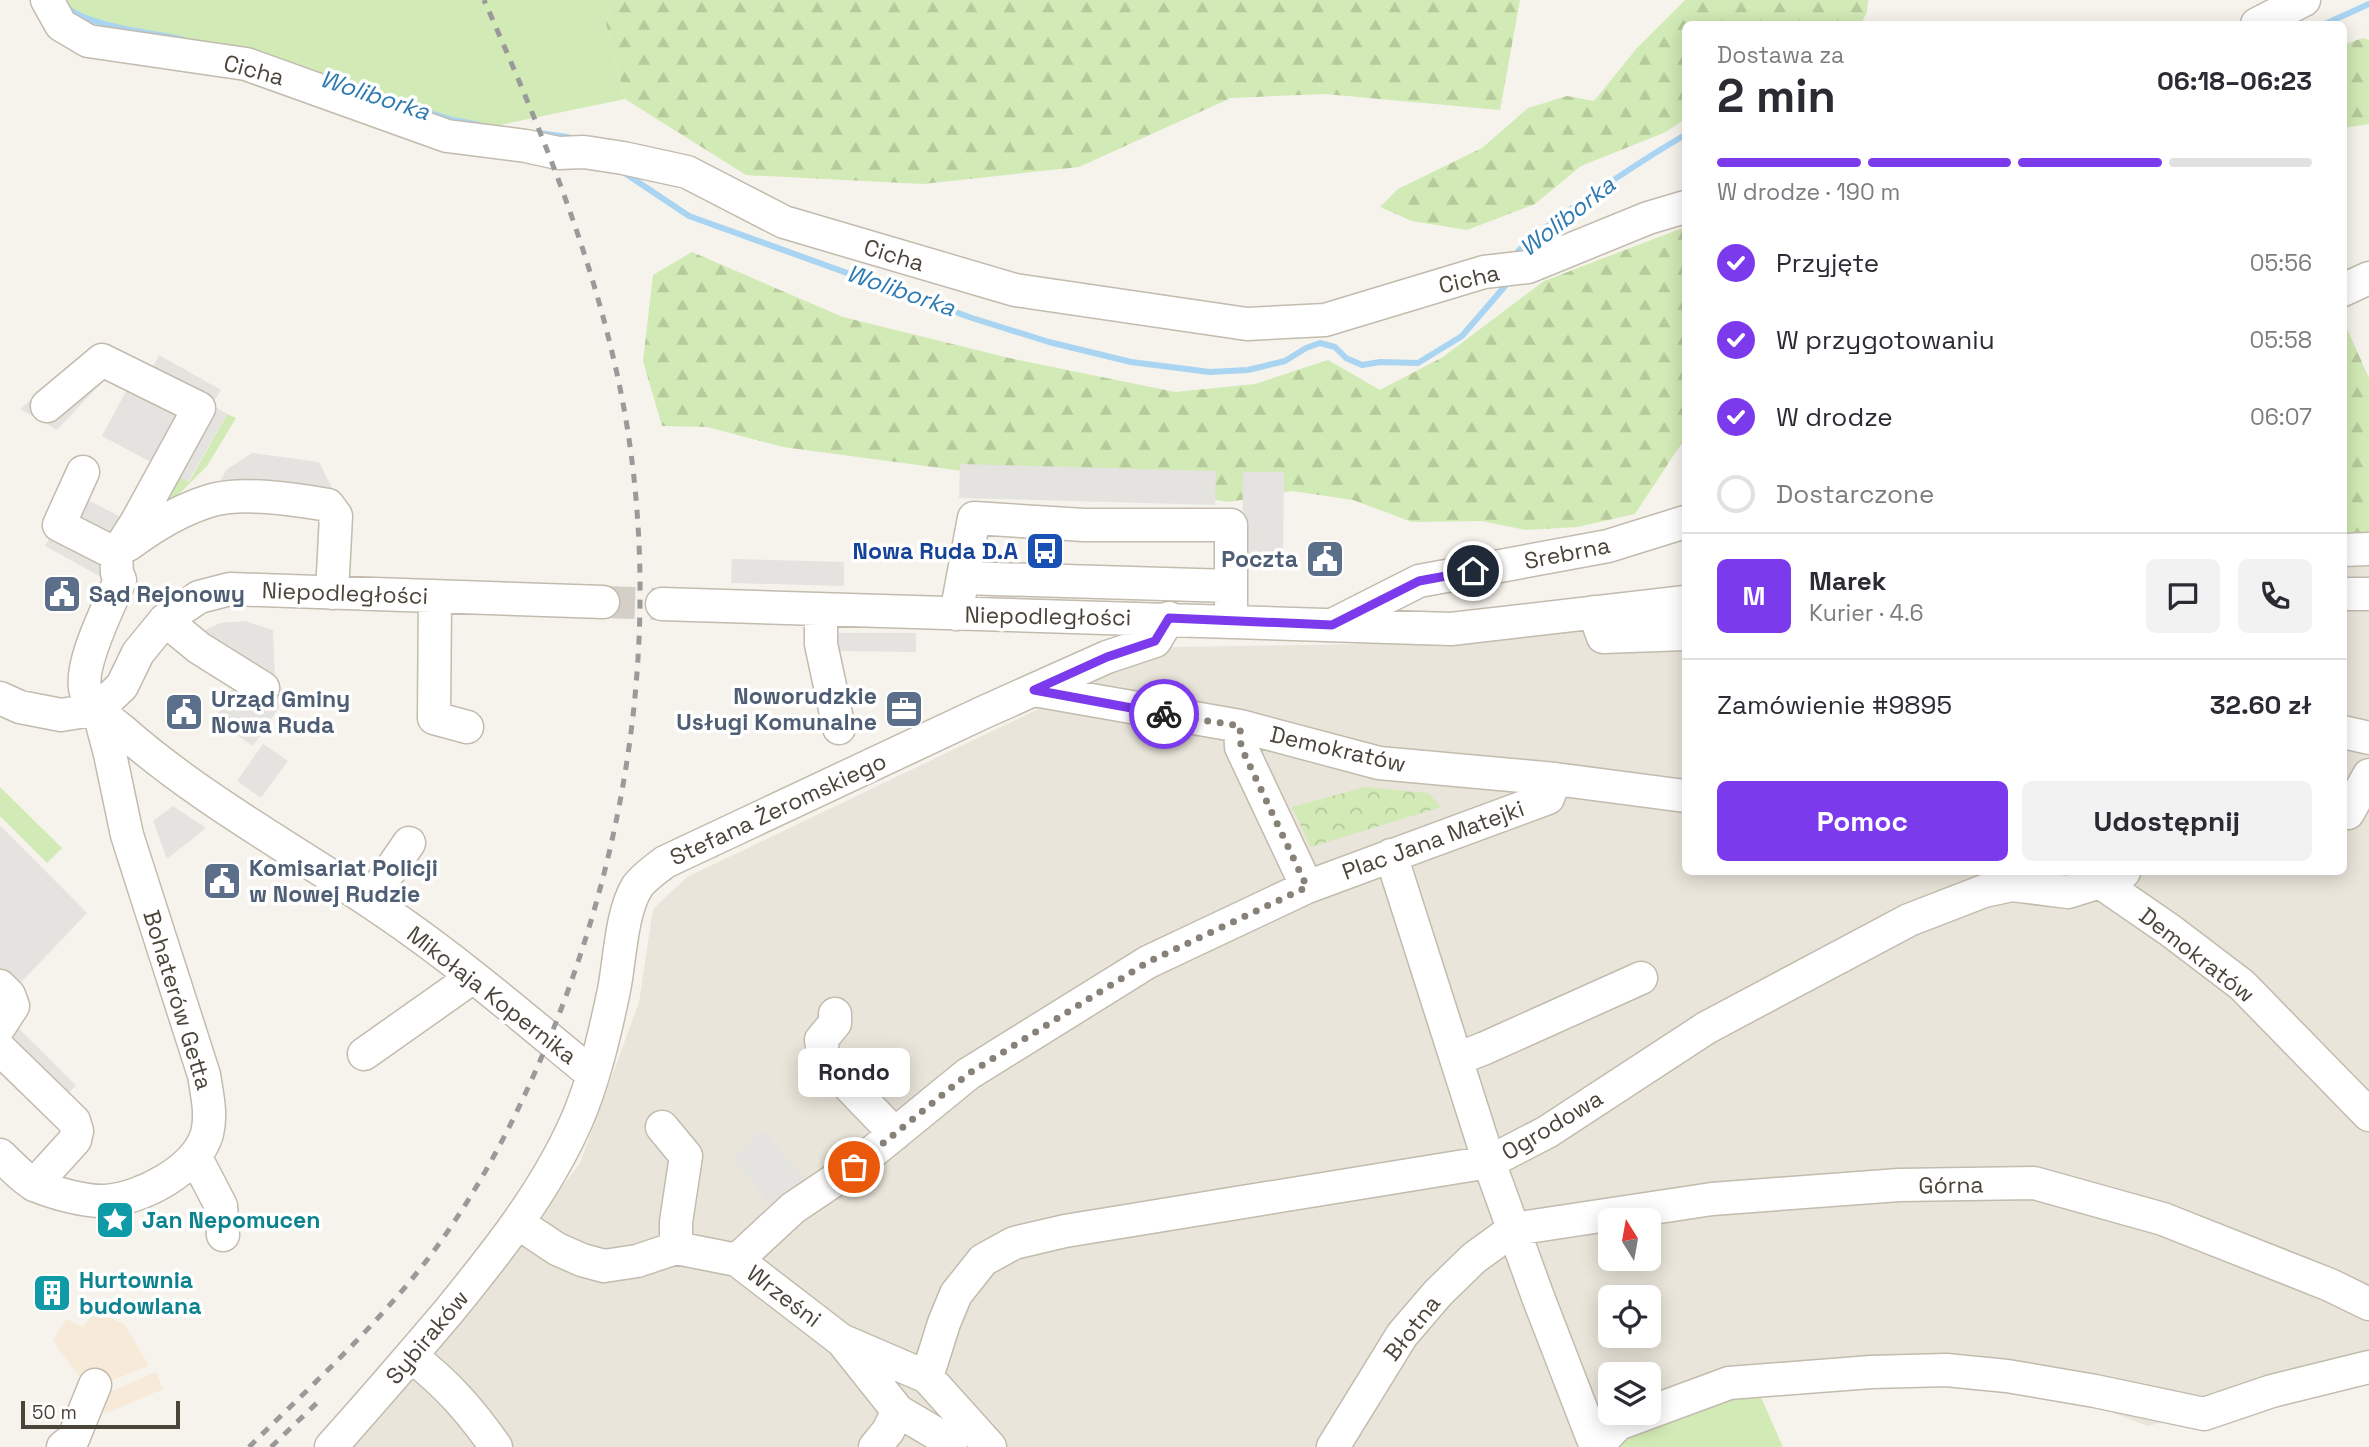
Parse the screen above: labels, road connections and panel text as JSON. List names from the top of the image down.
{
  "streets": {
    "street": [
      "Cicha",
      "Srebrna",
      "Niepodległości",
      "Demokratów",
      "Stefana Żeromskiego",
      "Plac Jana Matejki",
      "Mikołaja Kopernika",
      "Bohaterów Getta",
      "Ogrodowa",
      "Górna",
      "Wrześni",
      "Błotna",
      "Sybiraków"
    ]
  },
  "crossings": [
    ["Srebrna", "Niepodległości"],
    ["Niepodległości", "Stefana Żeromskiego"],
    ["Niepodległości", "Mikołaja Kopernika"],
    ["Niepodległości", "Bohaterów Getta"],
    ["Demokratów", "Stefana Żeromskiego"],
    ["Demokratów", "Plac Jana Matejki"],
    ["Demokratów", "Ogrodowa"],
    ["Stefana Żeromskiego", "Mikołaja Kopernika"],
    ["Stefana Żeromskiego", "Wrześni"],
    ["Stefana Żeromskiego", "Sybiraków"],
    ["Plac Jana Matejki", "Wrześni"],
    ["Mikołaja Kopernika", "Bohaterów Getta"],
    ["Ogrodowa", "Wrześni"],
    ["Górna", "Błotna"],
    ["Wrześni", "Sybiraków"]
  ],
  "water": ["Woliborka"],
  "places": {
    "bus stop": ["Nowa Ruda D.A"],
    "public building": [
      "Poczta",
      "Sąd Rejonowy",
      "Urząd Gminy Nowa Ruda",
      "Komisariat Policji w Nowej Rudzie"
    ],
    "office": ["Noworudzkie Usługi Komunalne"],
    "other": ["Rondo"],
    "place": ["Jan Nepomucen"],
    "building": ["Hurtownia budowlana"]
  },
  "scale_bar": "50 m",
  "north": "top",
  "page": {
    "heading": ["2 min", "Dostawa za", "06:18–06:23"],
    "panel": [
      "Marek",
      "Kurier · 4.6",
      "Zamówienie #9895",
      "32.60 zł"
    ],
    "bar": "W drodze · 190 m",
    "list": [
      ["Przyjęte", "05:56"],
      ["W przygotowaniu", "05:58"],
      ["W drodze", "06:07"],
      "Dostarczone"
    ],
    "round": "M",
    "buttons": ["Pomoc", "Udostępnij"],
    "bubble": "Rondo",
    "scale": "50 m"
  }
}
